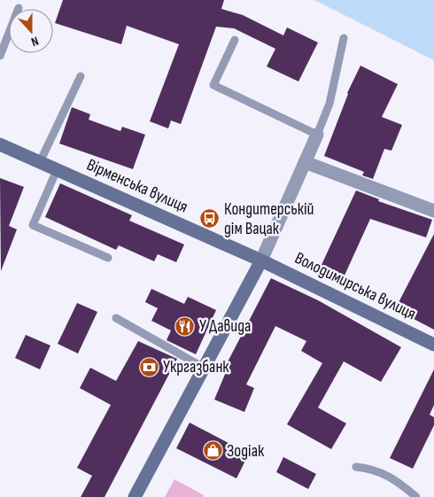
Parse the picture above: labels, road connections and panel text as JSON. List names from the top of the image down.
{
  "streets": {
    "main road": ["Вірменська вулиця", "Володимирська вулиця"]
  },
  "crossings": [
    ["Вірменська вулиця", "Володимирська вулиця"]
  ],
  "places": {
    "bus stop": ["Кондитерській дім Вацак"],
    "restaurant": ["У Давида"],
    "bank": ["Укргазбанк"],
    "shop": ["Зодіак"]
  },
  "north": "bottom"
}
